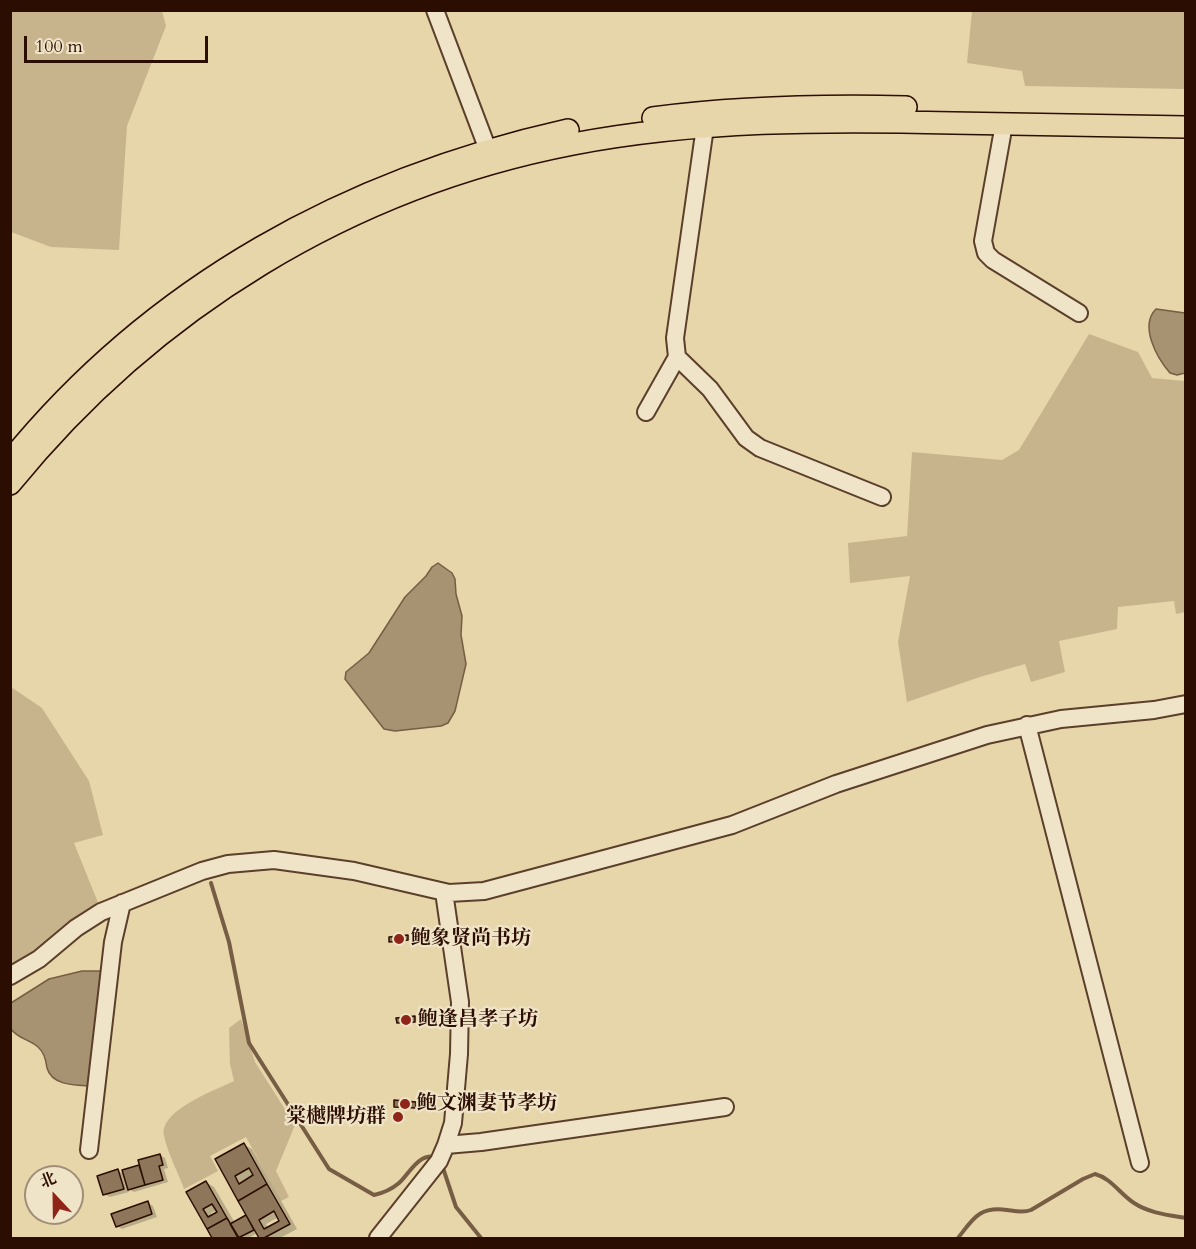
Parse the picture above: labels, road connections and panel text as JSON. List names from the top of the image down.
{
  "places": [
    "鲍象贤尚书坊",
    "鲍逢昌孝子坊",
    "鲍文渊妻节孝坊",
    "棠樾牌坊群"
  ],
  "scale_bar": "100 m",
  "north": "top"
}
